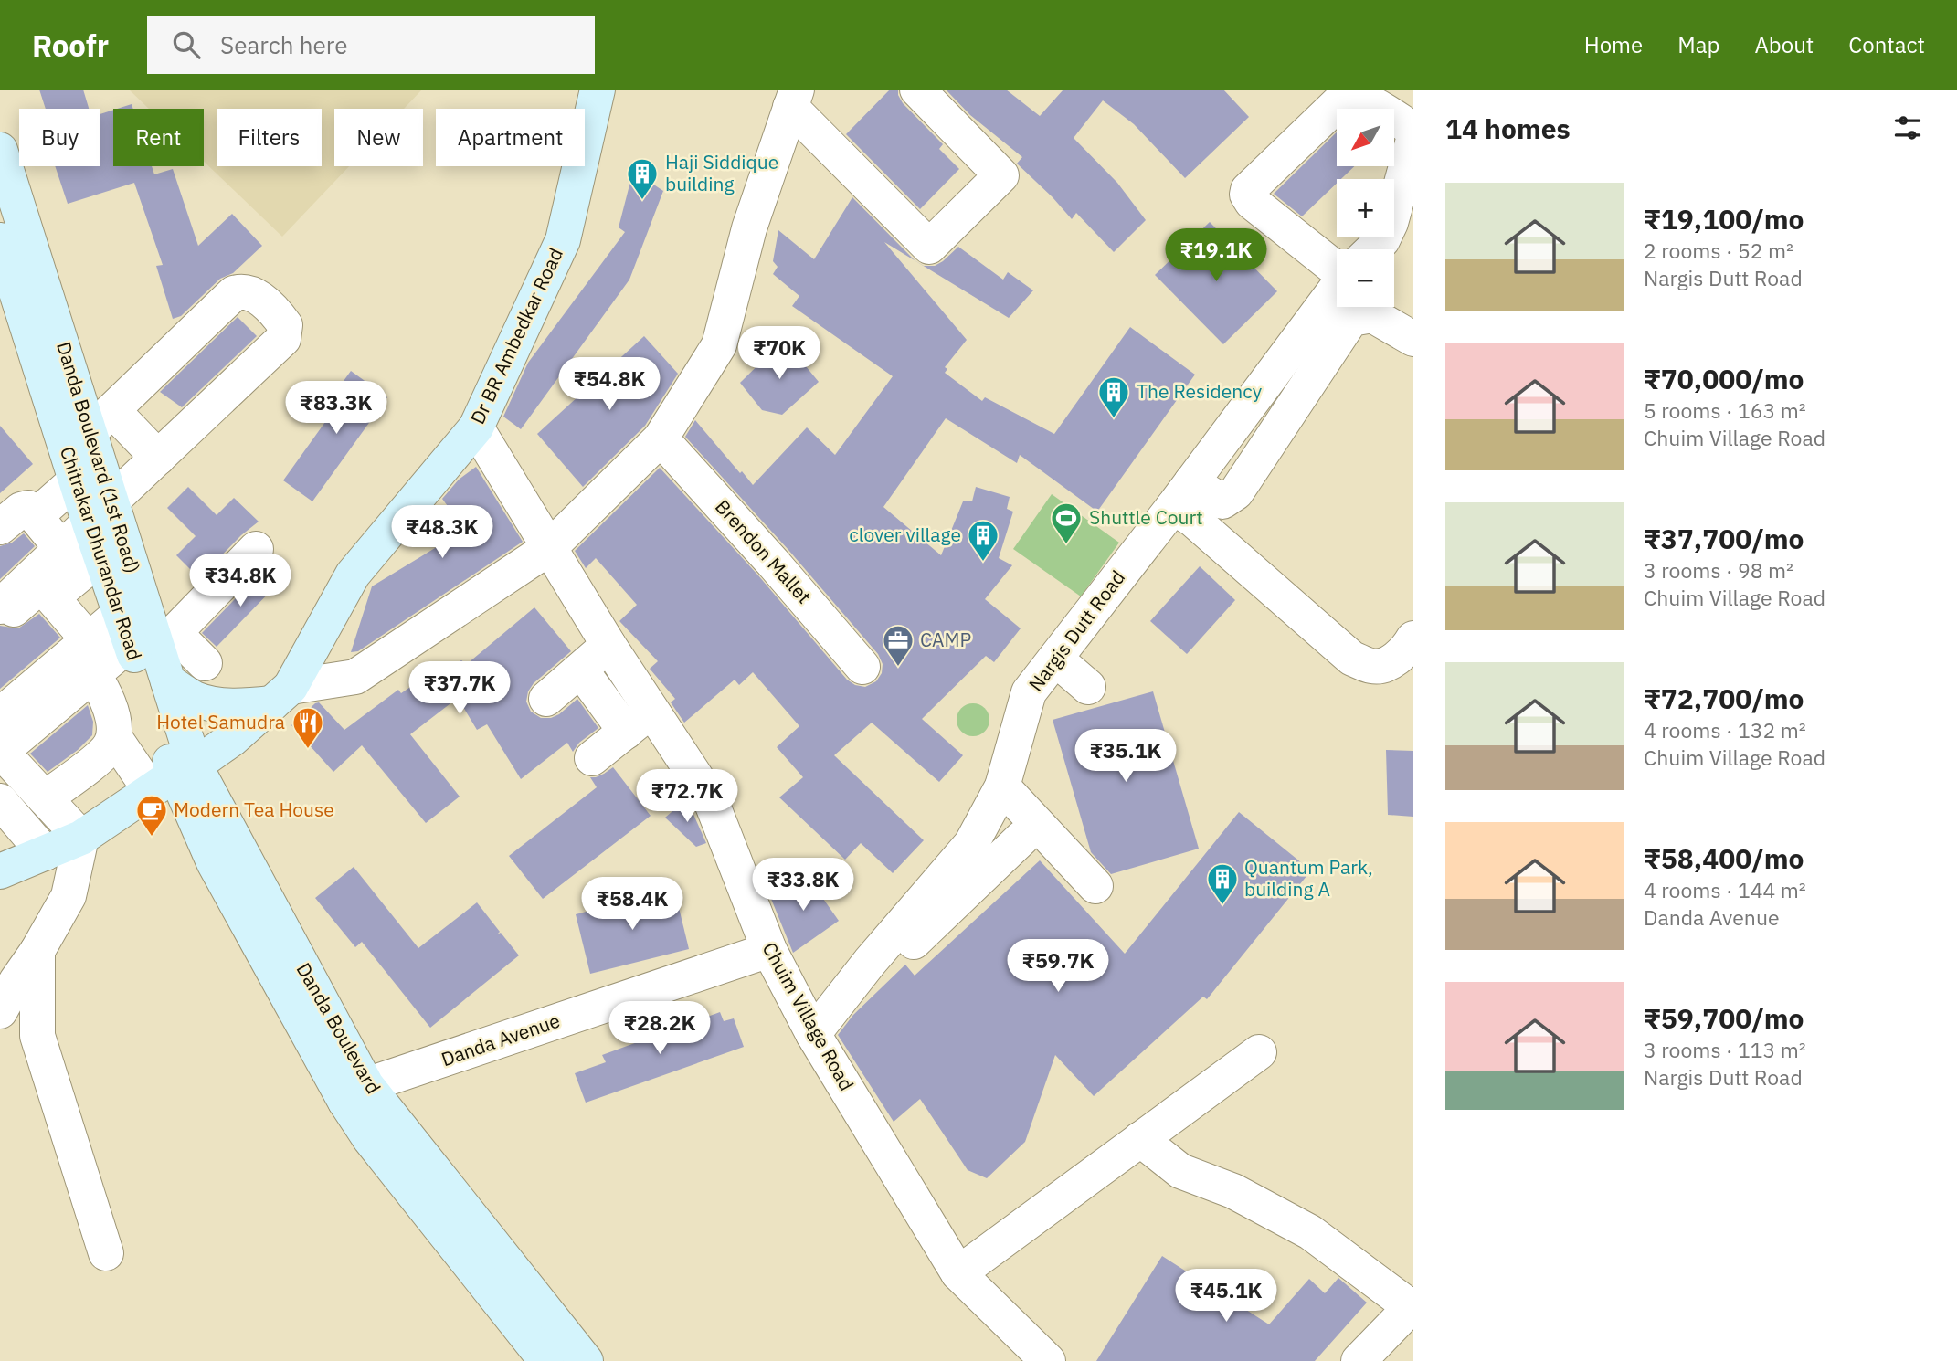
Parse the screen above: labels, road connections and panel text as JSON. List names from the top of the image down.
{
  "streets": {
    "main road": [
      "Dr BR Ambedkar Road",
      "Danda Boulevard (1st Road)",
      "Chitrakar Dhurandar Road",
      "Danda Boulevard"
    ],
    "street": [
      "Brendon Mallet",
      "Nargis Dutt Road",
      "Chuim Village Road",
      "Danda Avenue"
    ]
  },
  "crossings": [
    ["Dr BR Ambedkar Road", "Danda Boulevard (1st Road)"],
    ["Dr BR Ambedkar Road", "Chitrakar Dhurandar Road"],
    ["Dr BR Ambedkar Road", "Chuim Village Road"],
    ["Dr BR Ambedkar Road", "Danda Boulevard"],
    ["Danda Boulevard (1st Road)", "Chitrakar Dhurandar Road"],
    ["Danda Boulevard (1st Road)", "Danda Boulevard"],
    ["Chitrakar Dhurandar Road", "Danda Boulevard"],
    ["Nargis Dutt Road", "Chuim Village Road"],
    ["Chuim Village Road", "Danda Avenue"]
  ],
  "places": {
    "building": [
      "Haji Siddique building",
      "The Residency",
      "clover village",
      "Quantum Park, building A"
    ],
    "sports": ["Shuttle Court"],
    "office": ["CAMP"],
    "restaurant": ["Hotel Samudra"],
    "cafe": ["Modern Tea House"]
  },
  "north": "bottom left",
  "page": {
    "header": "Roofr",
    "search": "Search here",
    "nav": [
      "Home",
      "Map",
      "About",
      "Contact"
    ],
    "heading": "14 homes",
    "map_buttons": ["+", "−"],
    "chip": [
      "Buy",
      "Rent",
      "Filters",
      "New",
      "Apartment"
    ],
    "list": [
      {
        "name": "₹19,100/mo",
        "note": "2 rooms · 52 m² · Nargis Dutt Road"
      },
      {
        "name": "₹70,000/mo",
        "note": "5 rooms · 163 m² · Chuim Village Road"
      },
      {
        "name": "₹37,700/mo",
        "note": "3 rooms · 98 m² · Chuim Village Road"
      },
      {
        "name": "₹72,700/mo",
        "note": "4 rooms · 132 m² · Chuim Village Road"
      },
      {
        "name": "₹58,400/mo",
        "note": "4 rooms · 144 m² · Danda Avenue"
      },
      {
        "name": "₹59,700/mo",
        "note": "3 rooms · 113 m² · Nargis Dutt Road"
      }
    ],
    "price": [
      "₹19.1K",
      "₹70K",
      "₹54.8K",
      "₹83.3K",
      "₹48.3K",
      "₹34.8K",
      "₹37.7K",
      "₹35.1K",
      "₹72.7K",
      "₹33.8K",
      "₹58.4K",
      "₹59.7K",
      "₹28.2K",
      "₹45.1K"
    ]
  }
}
